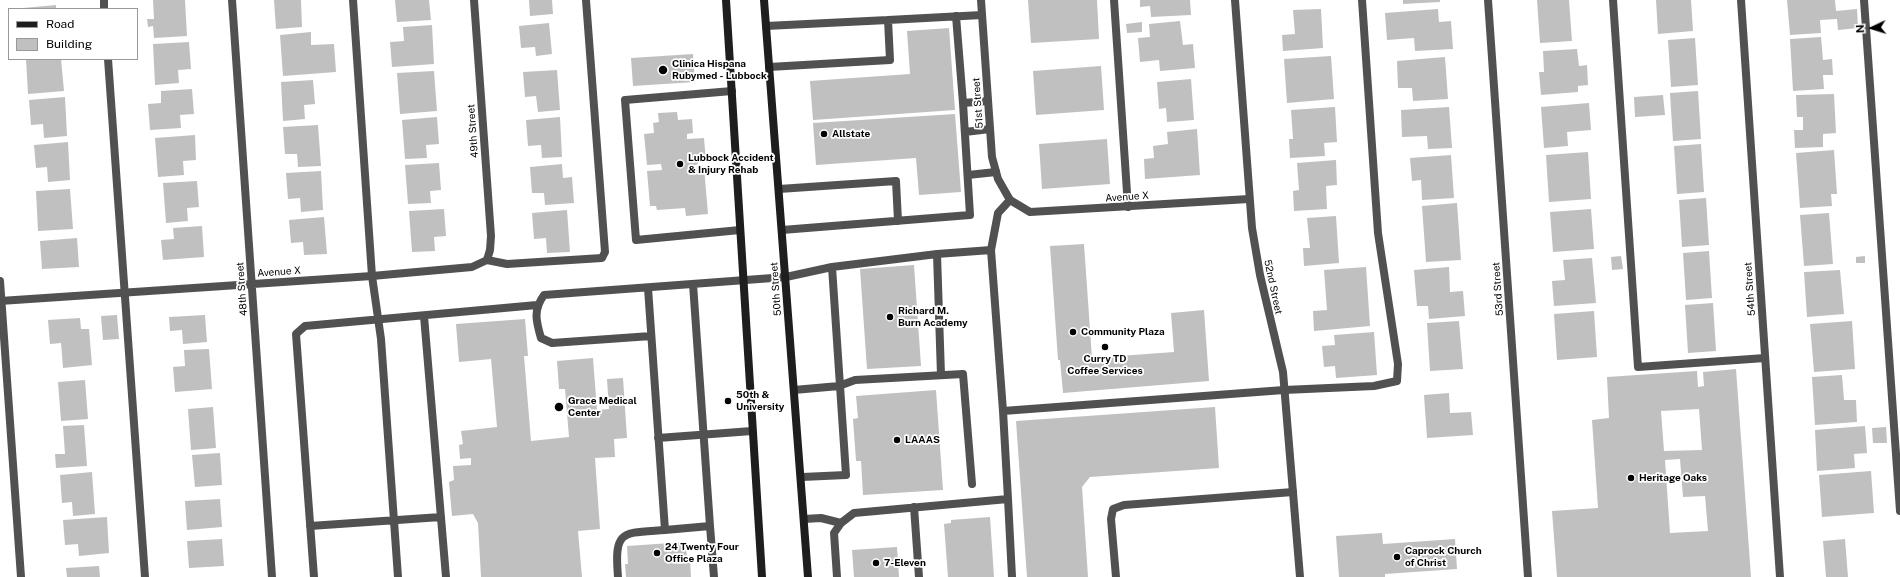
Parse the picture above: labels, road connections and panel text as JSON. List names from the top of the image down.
{
  "streets": {
    "main road": ["50th Street"],
    "street": [
      "51st Street",
      "49th Street",
      "Avenue X",
      "52nd Street",
      "48th Street",
      "53rd Street",
      "54th Street"
    ]
  },
  "crossings": [
    ["51st Street", "Avenue X"],
    ["49th Street", "Avenue X"],
    ["Avenue X", "52nd Street"],
    ["Avenue X", "48th Street"]
  ],
  "places": [
    "Clinica Hispana Rubymed - Lubbock",
    "Allstate",
    "Lubbock Accident & Injury Rehab",
    "Richard M. Burn Academy",
    "Community Plaza",
    "Curry TD Coffee Services",
    "50th & University",
    "Grace Medical Center",
    "LAAAS",
    "Heritage Oaks",
    "24 Twenty Four Office Plaza",
    "Caprock Church of Christ",
    "7-Eleven"
  ],
  "legend": ["Road", "Building"],
  "north": "left"
}
